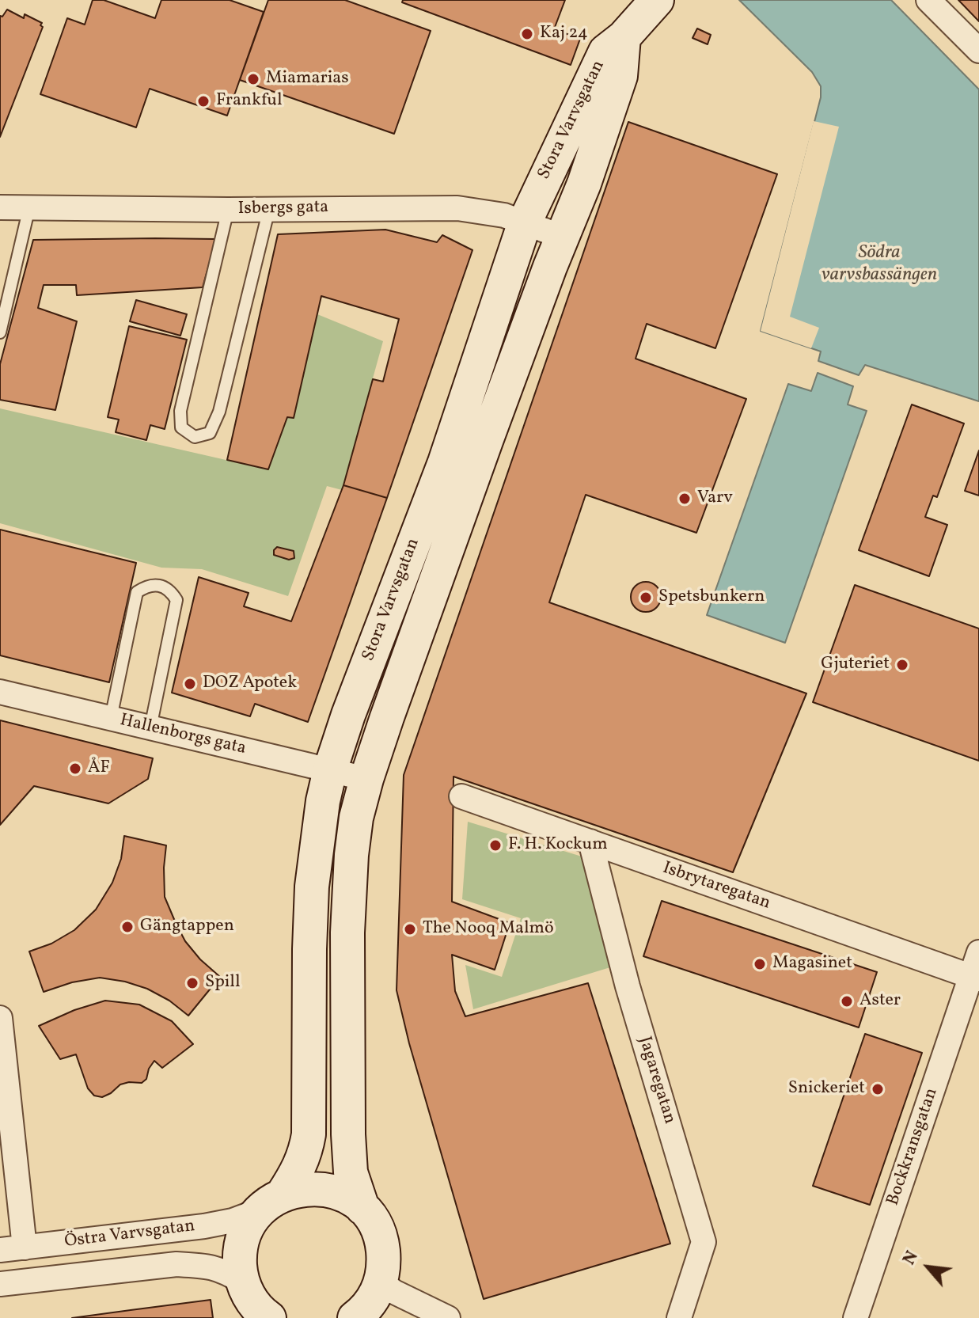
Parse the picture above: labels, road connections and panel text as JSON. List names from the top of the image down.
{
  "streets": {
    "street": [
      "Stora Varvsgatan",
      "Isbergs gata",
      "Hallenborgs gata",
      "Isbrytaregatan",
      "Jagaregatan",
      "Bockkransgatan",
      "Östra Varvsgatan"
    ]
  },
  "crossings": [
    ["Stora Varvsgatan", "Isbergs gata"],
    ["Stora Varvsgatan", "Hallenborgs gata"],
    ["Stora Varvsgatan", "Östra Varvsgatan"],
    ["Isbrytaregatan", "Jagaregatan"],
    ["Isbrytaregatan", "Bockkransgatan"]
  ],
  "water": ["Södra varvsbassängen"],
  "places": [
    "Kaj 24",
    "Miamarias",
    "Frankful",
    "Varv",
    "Spetsbunkern",
    "Gjuteriet",
    "DOZ Apotek",
    "ÅF",
    "F. H. Kockum",
    "Gängtappen",
    "The Nooq Malmö",
    "Magasinet",
    "Spill",
    "Aster",
    "Snickeriet"
  ],
  "north": "top left"
}
